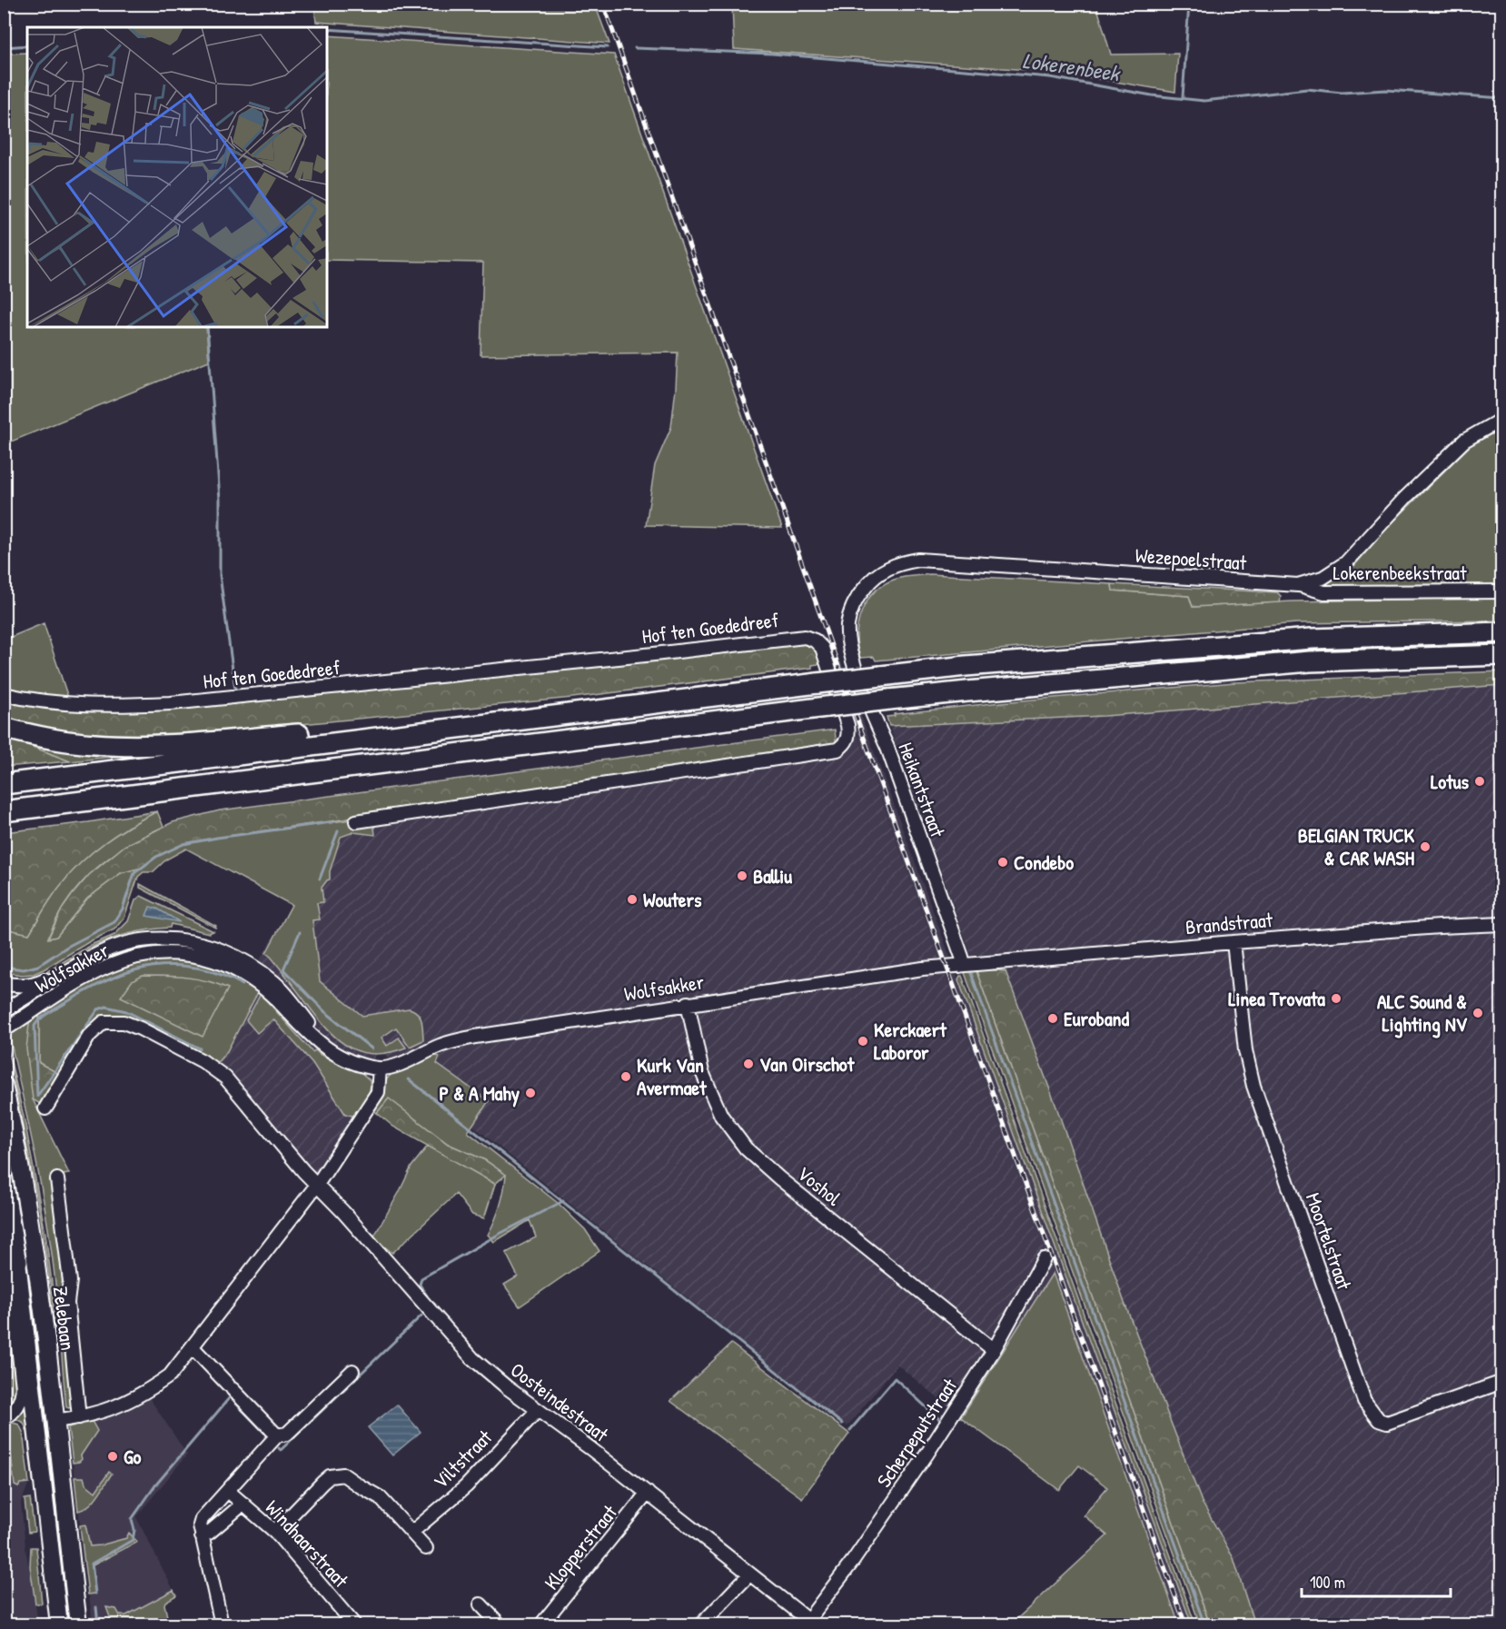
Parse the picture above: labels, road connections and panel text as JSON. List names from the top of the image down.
{
  "streets": {
    "main road": ["Zelebaan"],
    "street": [
      "Wezepoelstraat",
      "Lokerenbeekstraat",
      "Hof ten Goededreef",
      "Heikantstraat",
      "Brandstraat",
      "Wolfsakker",
      "Voshol",
      "Moortelstraat",
      "Oosteindestraat",
      "Scherpeputstraat",
      "Viltstraat",
      "Windhaarstraat",
      "Klopperstraat"
    ]
  },
  "crossings": [
    ["Wezepoelstraat", "Lokerenbeekstraat"],
    ["Wezepoelstraat", "Heikantstraat"],
    ["Heikantstraat", "Brandstraat"],
    ["Heikantstraat", "Wolfsakker"],
    ["Brandstraat", "Wolfsakker"],
    ["Brandstraat", "Moortelstraat"],
    ["Wolfsakker", "Voshol"],
    ["Voshol", "Scherpeputstraat"],
    ["Oosteindestraat", "Scherpeputstraat"],
    ["Oosteindestraat", "Viltstraat"],
    ["Oosteindestraat", "Klopperstraat"]
  ],
  "water": ["Lokerenbeek"],
  "places": [
    "Lotus",
    "BELGIAN TRUCK & CAR WASH",
    "Condebo",
    "Balliu",
    "Wouters",
    "Linea Trovata",
    "ALC Sound & Lighting NV",
    "Euroband",
    "Kerckaert Laboror",
    "Van Oirschot",
    "Kurk Van Avermaet",
    "P & A Mahy",
    "Go"
  ],
  "scale_bar": "100 m"
}
